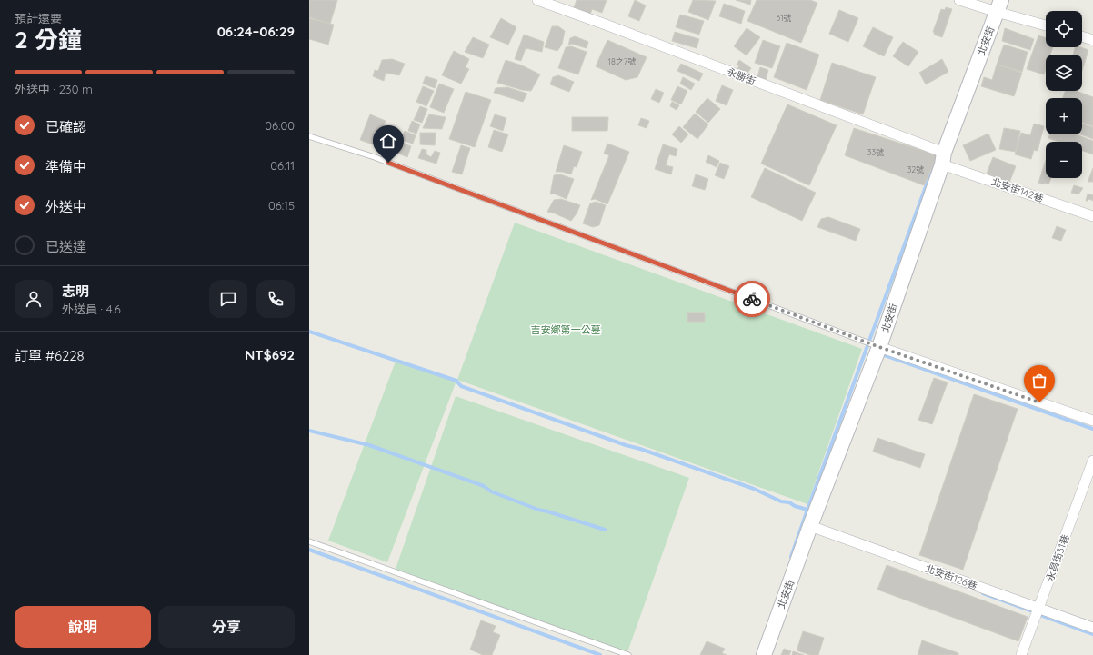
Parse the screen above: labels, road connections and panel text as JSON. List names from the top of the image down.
{
  "streets": {
    "street": [
      "北安街",
      "永勝街",
      "北安街142巷",
      "永昌街31巷",
      "北安街126巷"
    ]
  },
  "crossings": [
    ["北安街", "永勝街"],
    ["北安街", "北安街142巷"],
    ["北安街", "北安街126巷"],
    ["永勝街", "北安街142巷"],
    ["永昌街31巷", "北安街126巷"]
  ],
  "parks": ["吉安鄉第一公墓"],
  "house_numbers": [
    "31號",
    "18之7號",
    "33號",
    "32號"
  ],
  "page": {
    "heading": ["2 分鐘", "預計還要", "06:24–06:29"],
    "panel": [
      "志明",
      "外送員 · 4.6",
      "訂單 #6228",
      "NT$692"
    ],
    "map_buttons": ["+", "−"],
    "bar": "外送中 · 230 m",
    "list": [
      ["已確認", "06:00"],
      ["準備中", "06:11"],
      ["外送中", "06:15"],
      "已送達"
    ],
    "buttons": ["說明", "分享"]
  }
}
